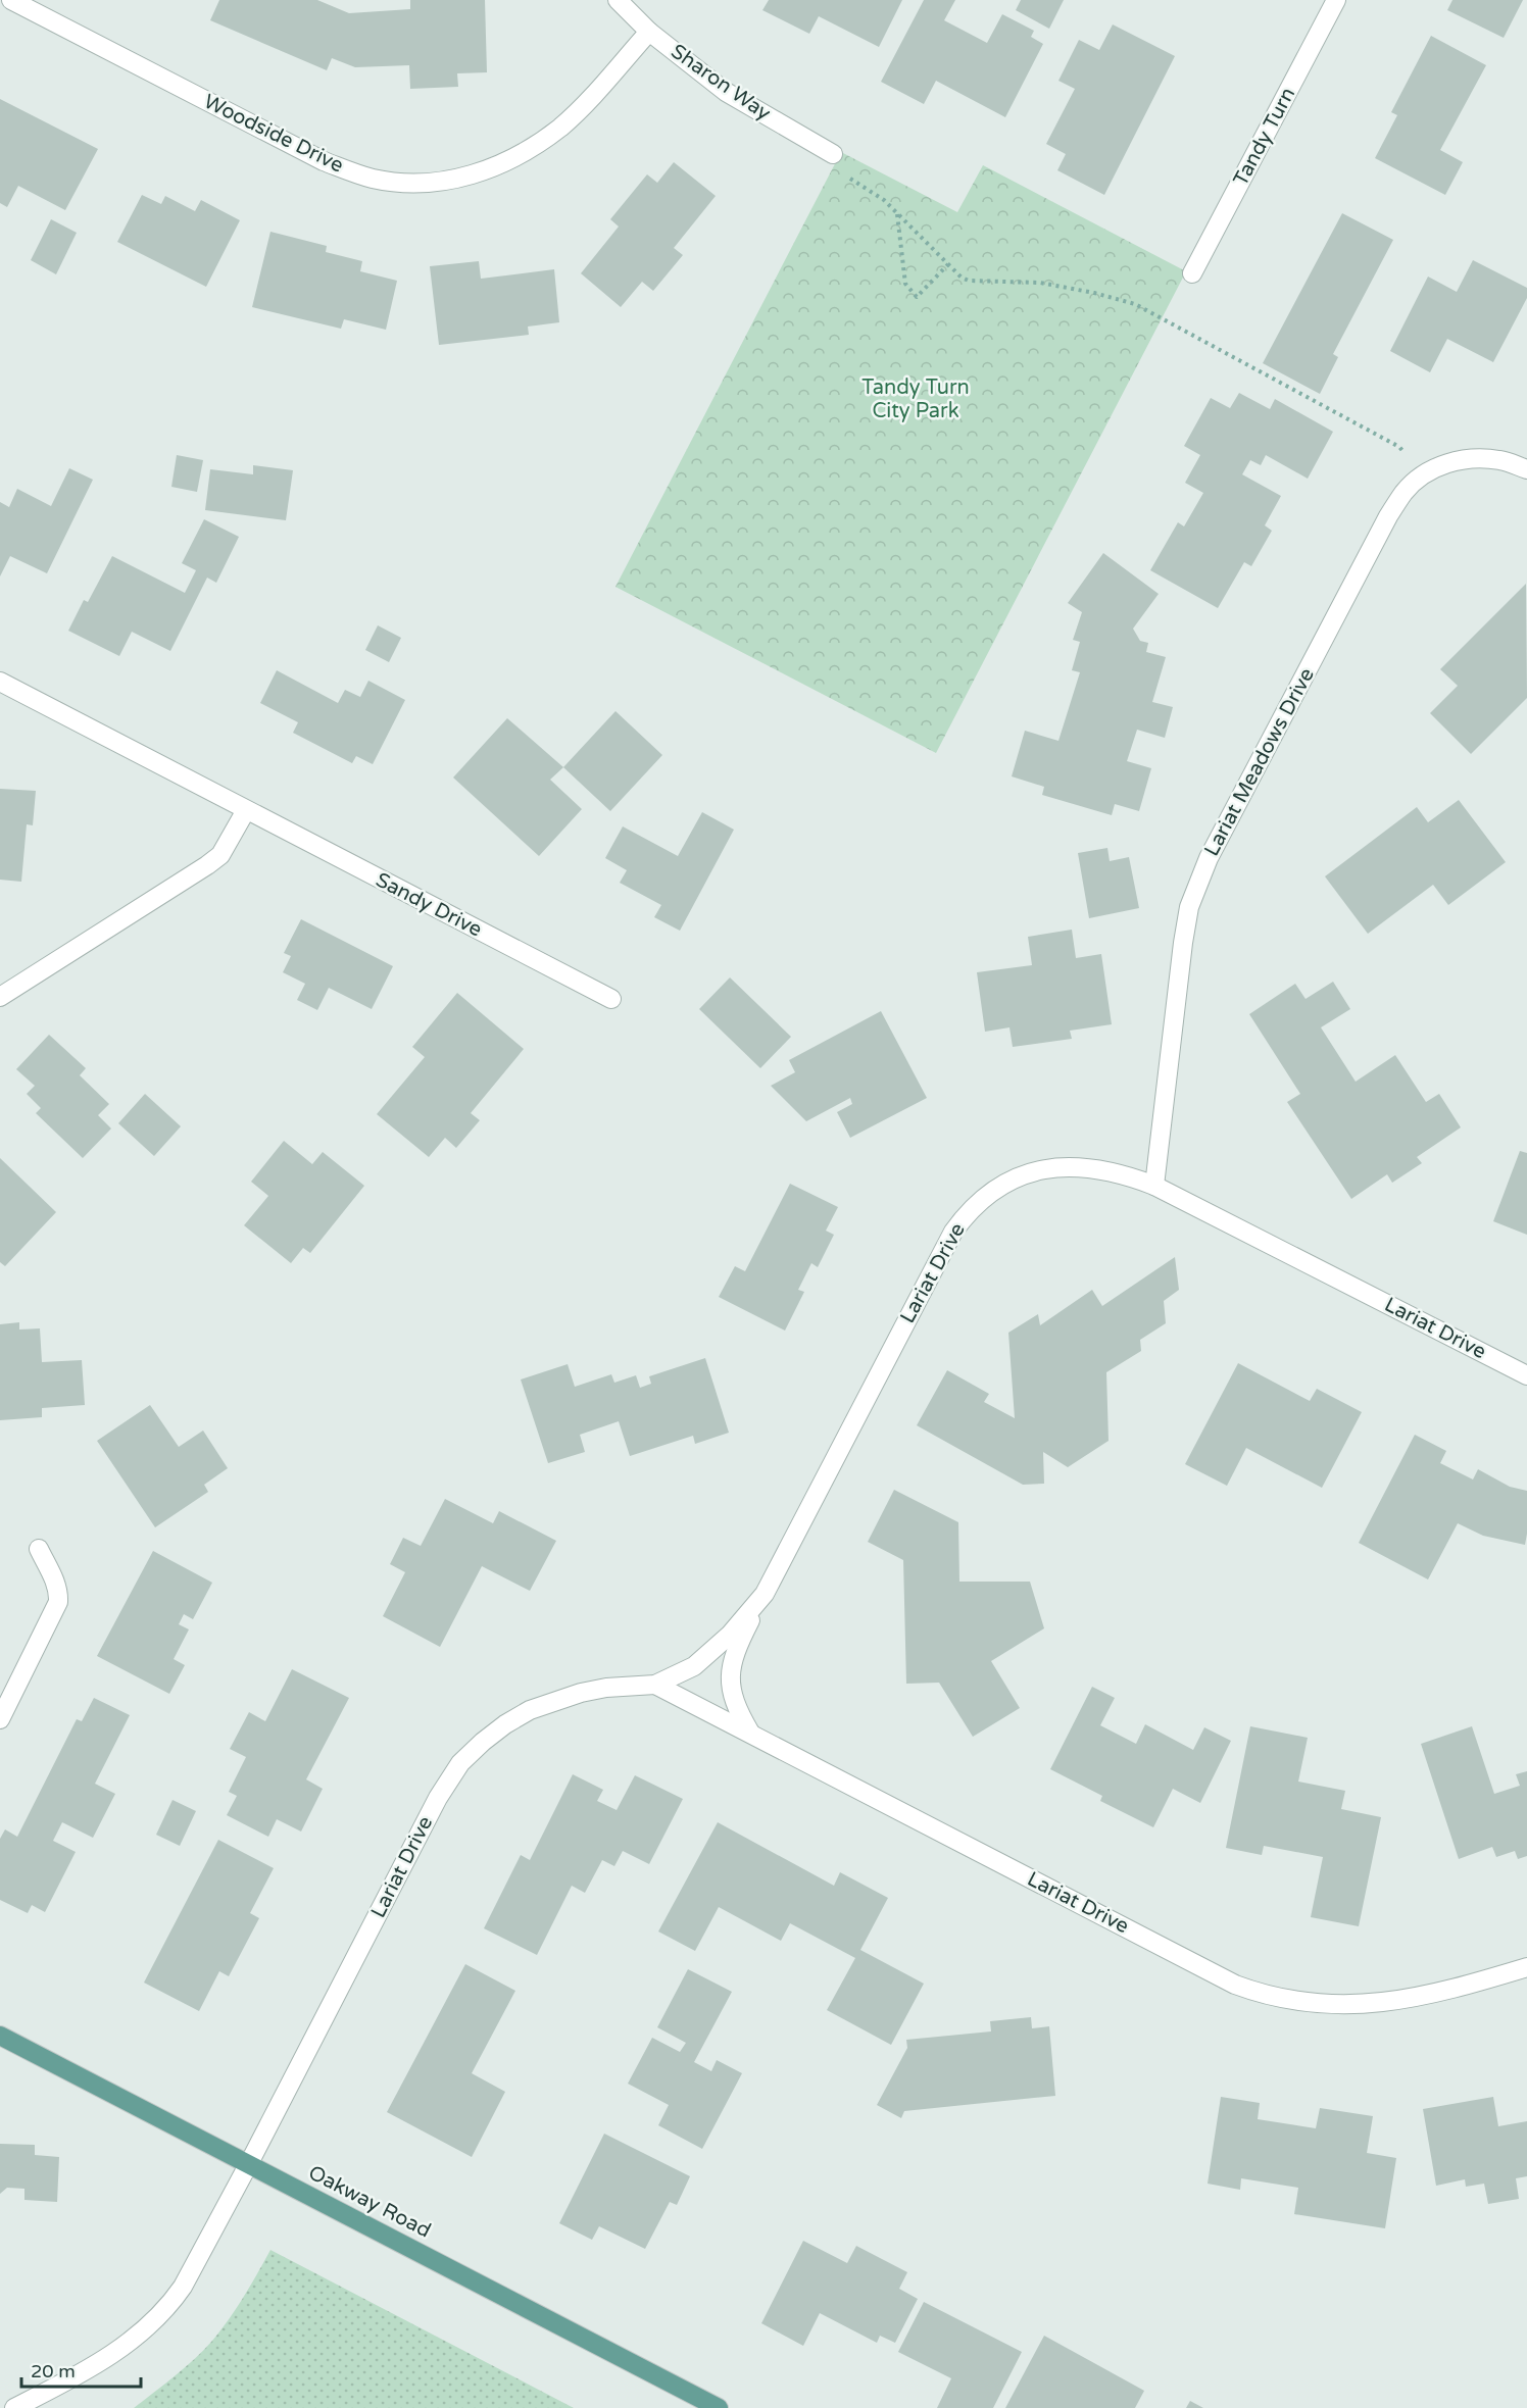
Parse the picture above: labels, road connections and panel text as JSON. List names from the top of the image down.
{
  "streets": {
    "main road": ["Oakway Road"],
    "street": [
      "Sharon Way",
      "Woodside Drive",
      "Tandy Turn",
      "Lariat Meadows Drive",
      "Sandy Drive",
      "Lariat Drive"
    ]
  },
  "crossings": [
    ["Sharon Way", "Woodside Drive"],
    ["Lariat Meadows Drive", "Lariat Drive"],
    ["Lariat Drive", "Oakway Road"]
  ],
  "parks": ["Tandy Turn City Park"],
  "scale_bar": "20 m"
}
